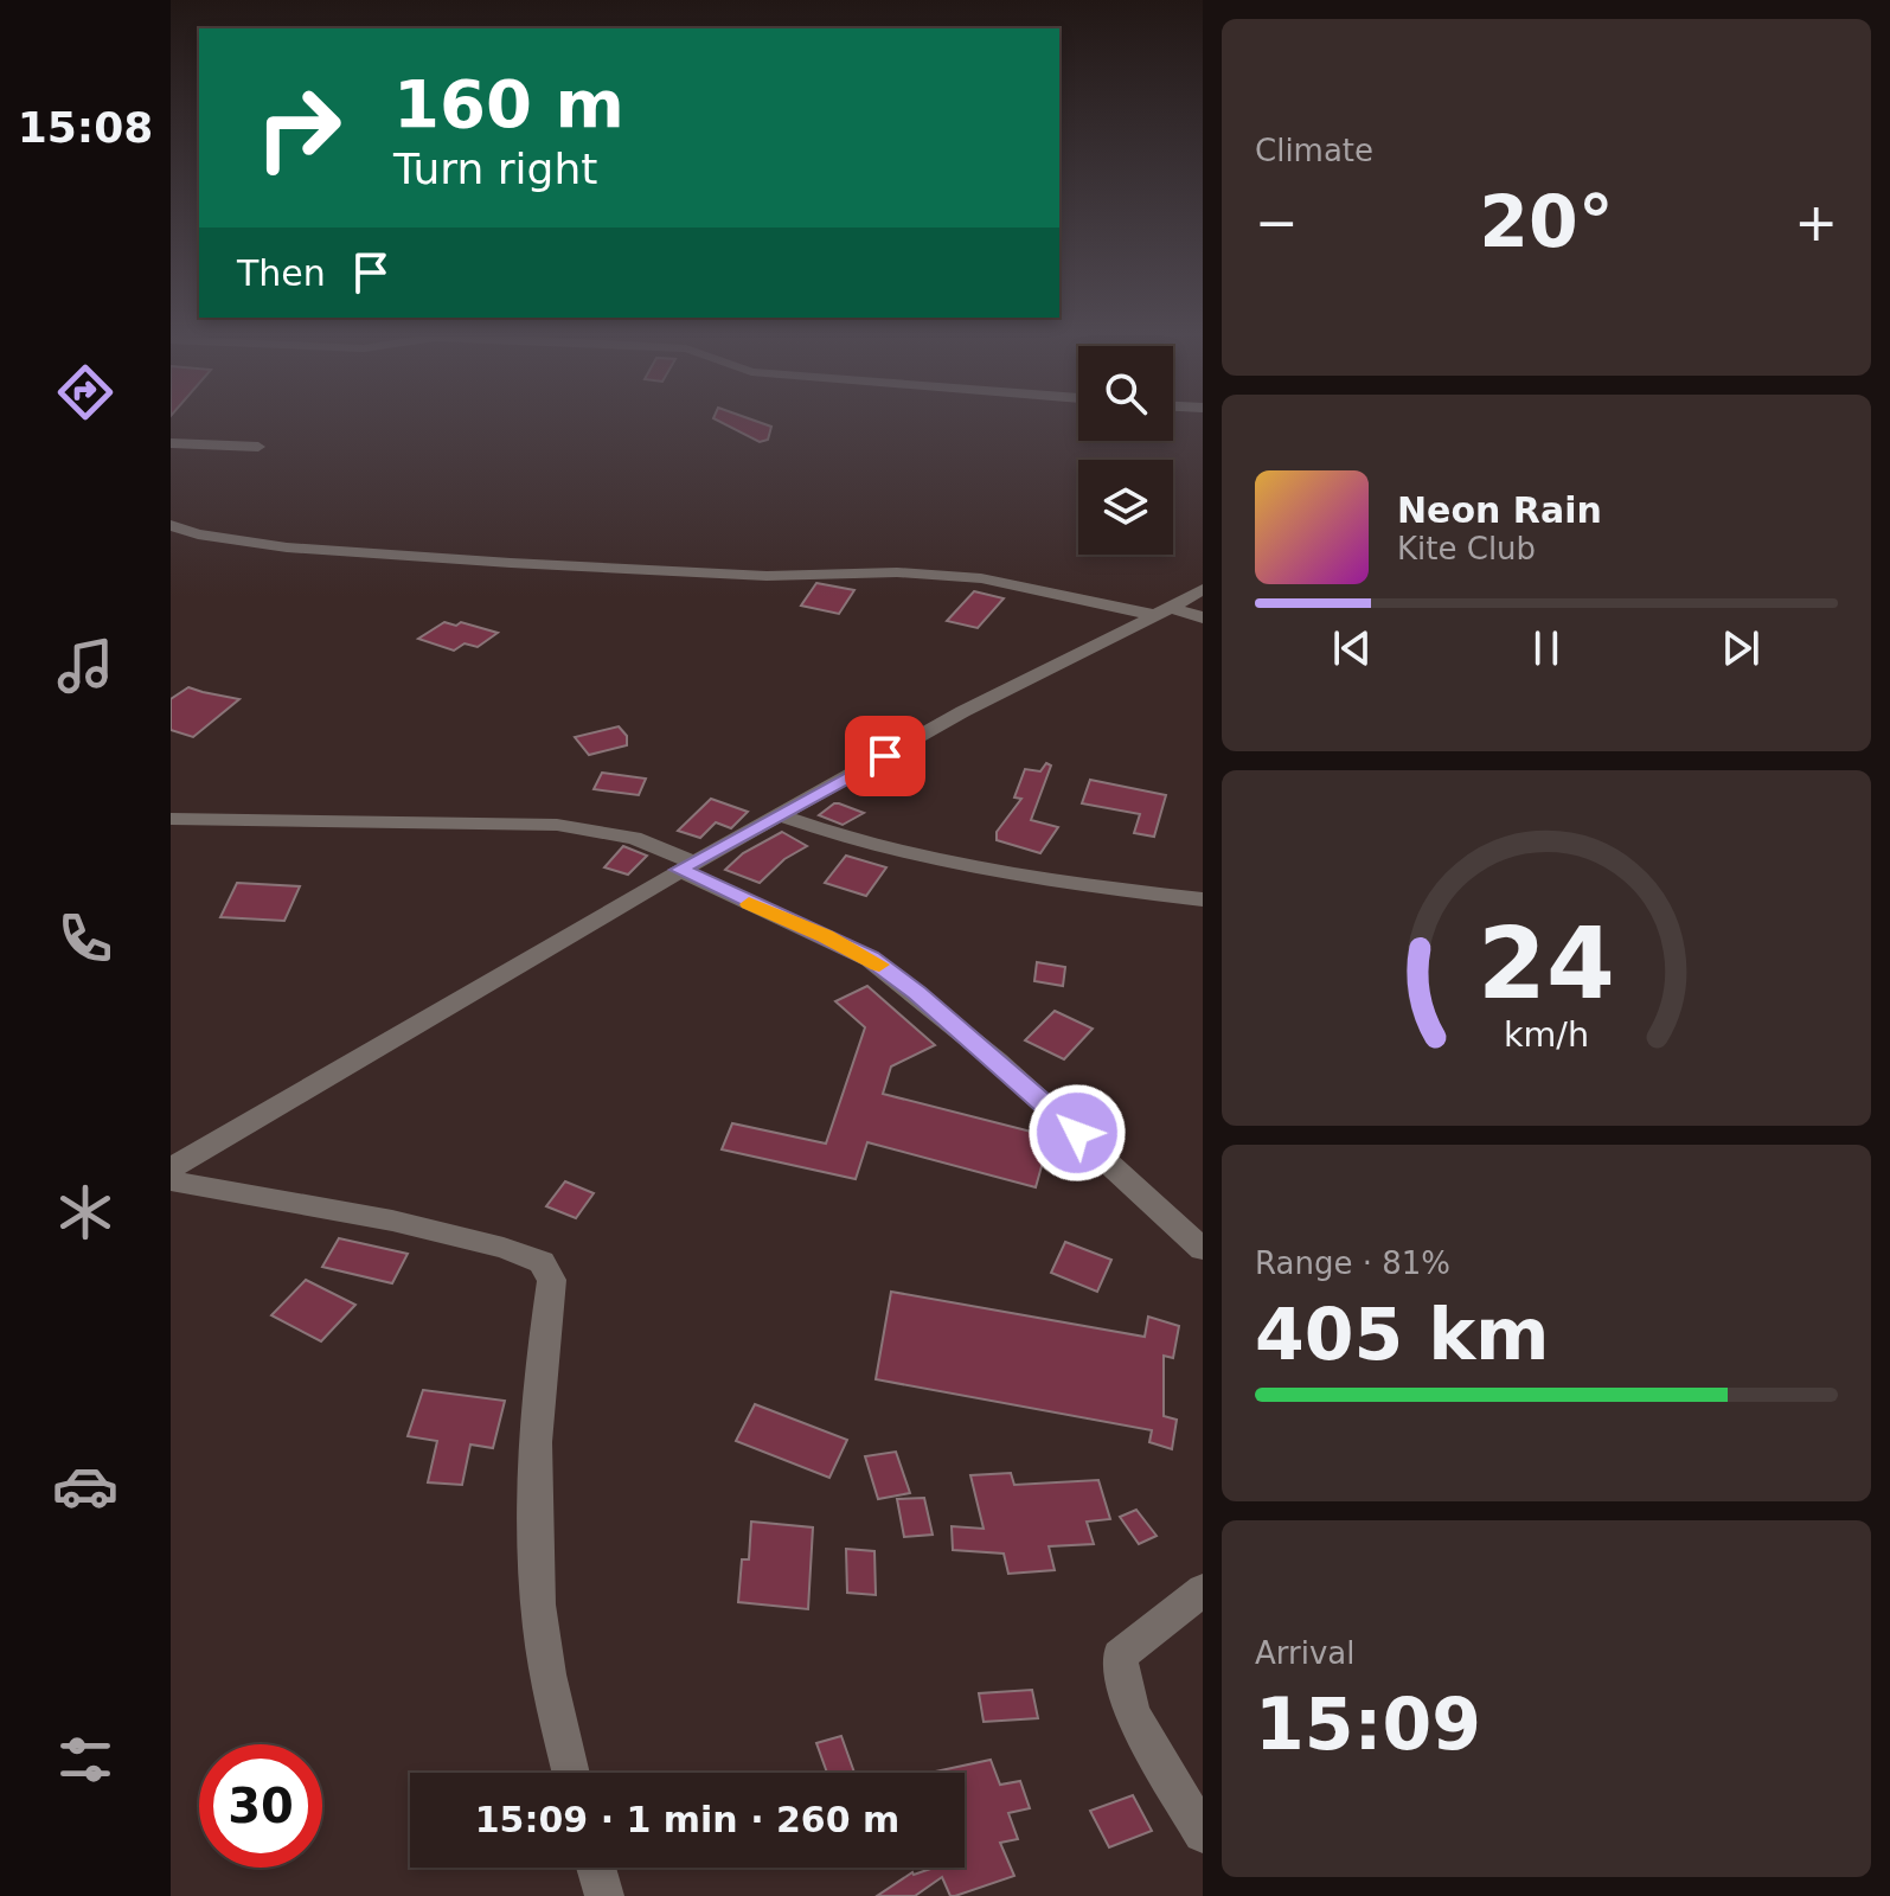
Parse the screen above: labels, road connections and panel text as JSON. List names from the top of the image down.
{
  "page": {
    "tabs": "15:08",
    "tile": [
      "Climate",
      ["Range · 81%", "405 km"],
      ["Arrival", "15:09"]
    ],
    "turn": ["160 m", "Turn right"],
    "heat": ["−", "20°", "+"],
    "then": "Then",
    "song": ["Neon Rain", "Kite Club"],
    "limit": "30",
    "trip": "15:09 · 1 min · 260 m",
    "gauge": ["24", "km/h"]
  }
}
